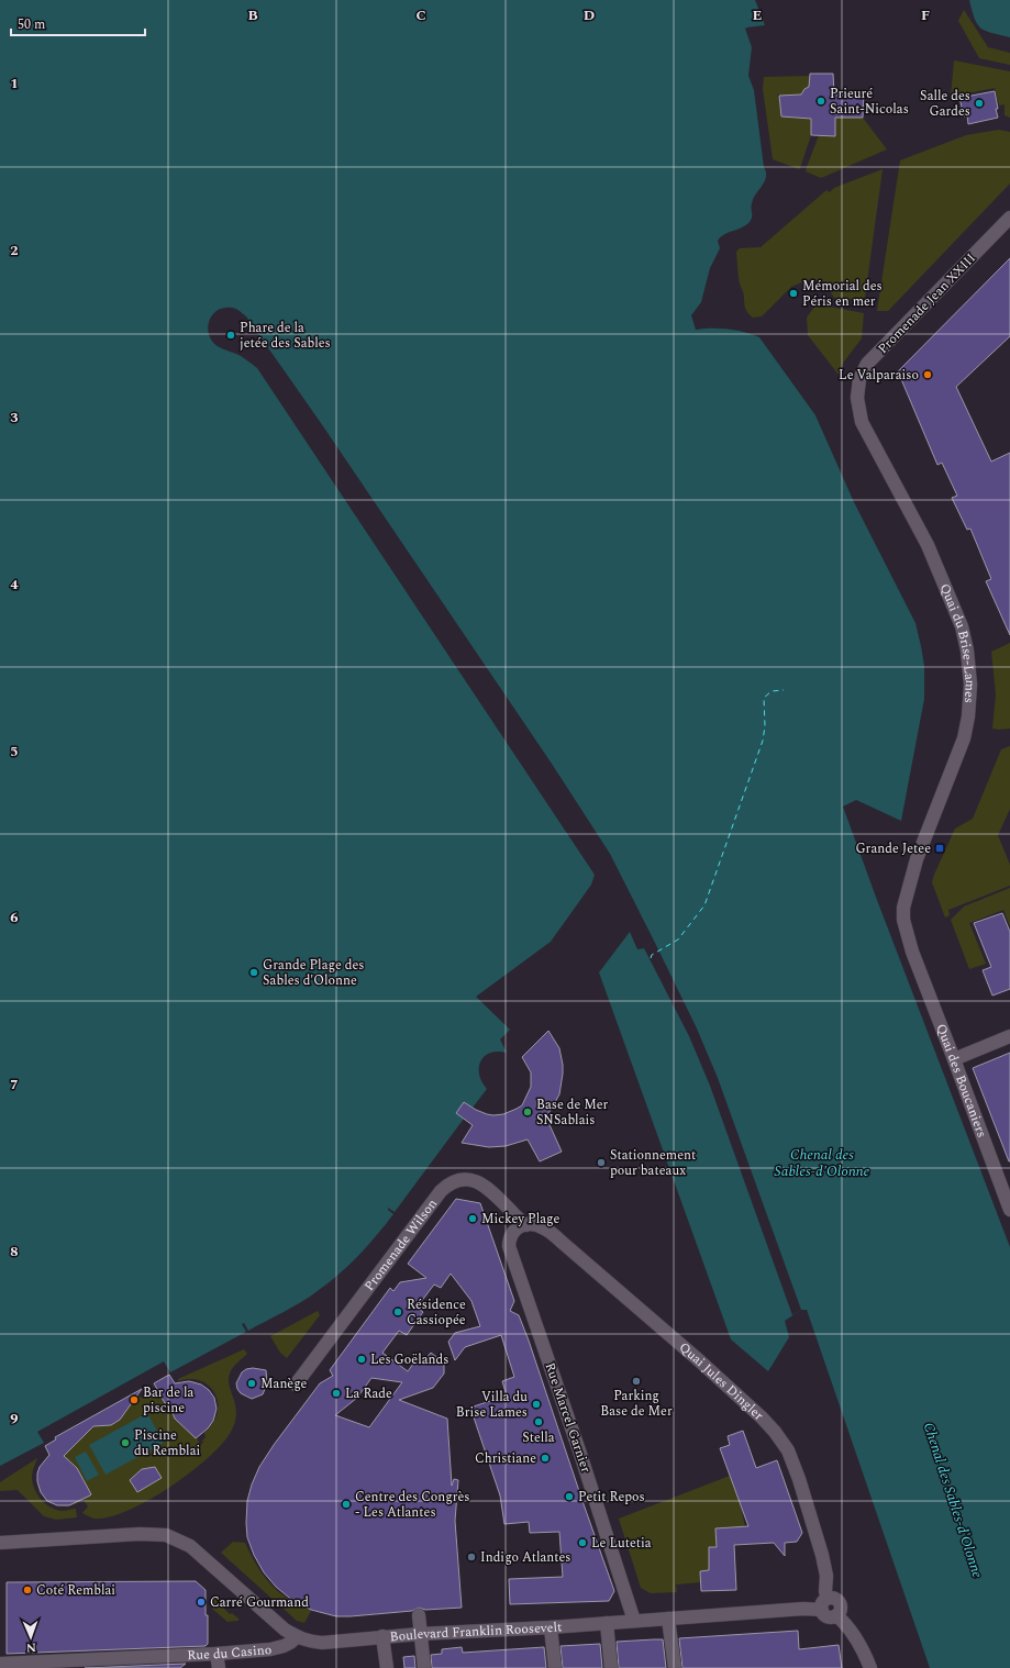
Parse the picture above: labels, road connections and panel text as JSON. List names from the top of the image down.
{
  "streets": {
    "street": [
      "Promenade Jean XXIII",
      "Quai du Brise-Lames",
      "Quai des Boucaniers",
      "Promenade Wilson",
      "Quai Jules Dingler",
      "Rue Marcel Garnier",
      "Boulevard Franklin Roosevelt",
      "Rue du Casino"
    ]
  },
  "crossings": [
    ["Promenade Jean XXIII", "Quai du Brise-Lames"],
    ["Quai du Brise-Lames", "Quai des Boucaniers"],
    ["Promenade Wilson", "Quai Jules Dingler"],
    ["Promenade Wilson", "Rue Marcel Garnier"],
    ["Quai Jules Dingler", "Rue Marcel Garnier"],
    ["Quai Jules Dingler", "Boulevard Franklin Roosevelt"],
    ["Rue Marcel Garnier", "Boulevard Franklin Roosevelt"],
    ["Boulevard Franklin Roosevelt", "Rue du Casino"]
  ],
  "water": ["Chenal des Sables-d'Olonne"],
  "places": {
    "other": [
      "Prieuré Saint-Nicolas",
      "Salle des Gardes",
      "Mémorial des Péris en mer",
      "Phare de la jetée des Sables",
      "Le Valparaiso",
      "Grande Plage des Sables d'Olonne",
      "Base de Mer SNSablais",
      "Stationnement pour bateaux",
      "Mickey Plage",
      "Résidence Cassiopée",
      "Les Goëlands",
      "Parking Base de Mer",
      "Manège",
      "La Rade",
      "Bar de la piscine",
      "Villa du Brise Lames",
      "Stella",
      "Piscine du Remblai",
      "Christiane",
      "Petit Repos",
      "Centre des Congrès - Les Atlantes",
      "Le Lutetia",
      "Indigo Atlantes",
      "Coté Remblai",
      "Carré Gourmand"
    ],
    "transit": ["Grande Jetee"]
  },
  "scale_bar": "50 m",
  "north": "bottom",
  "grid": {
    "columns": [
      "B",
      "C",
      "D",
      "E",
      "F"
    ],
    "rows": [
      "1",
      "2",
      "3",
      "4",
      "5",
      "6",
      "7",
      "8",
      "9"
    ]
  }
}
